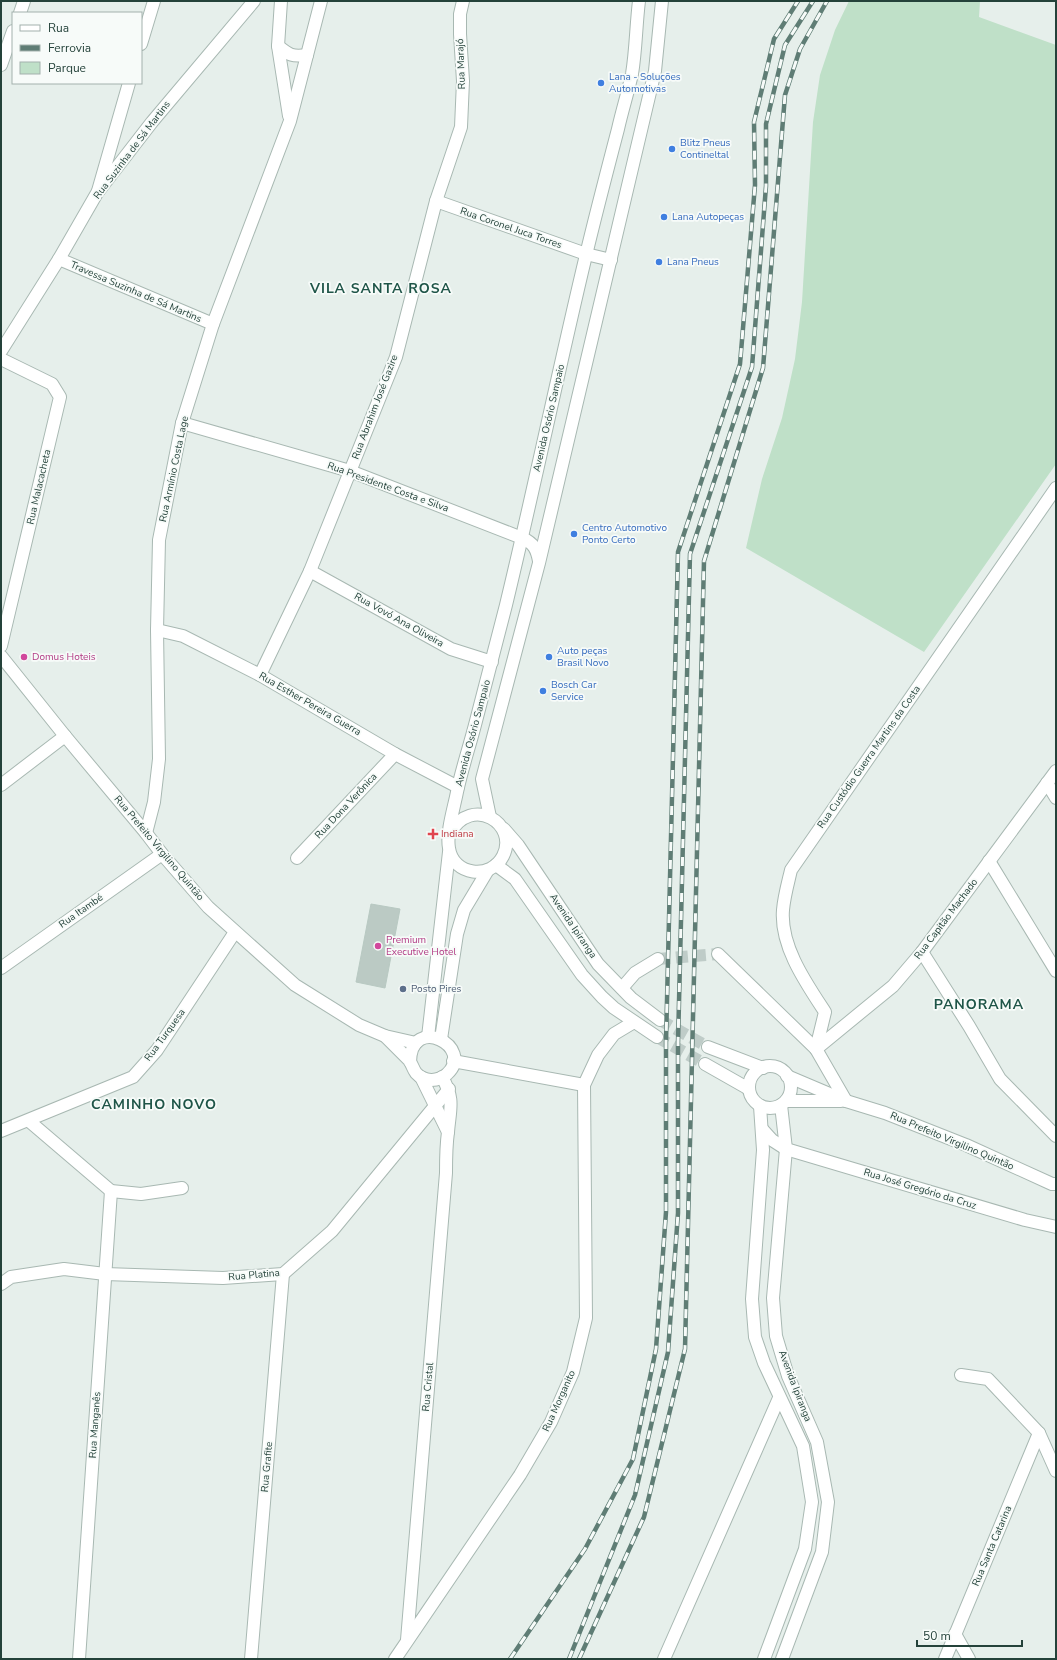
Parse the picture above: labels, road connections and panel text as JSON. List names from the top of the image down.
{
  "streets": {
    "street": [
      "Rua Marajó",
      "Rua Suzinha de Sá Martins",
      "Rua Coronel Juca Torres",
      "Travessa Suzinha de Sá Martins",
      "Rua Abrahim José Gazire",
      "Avenida Osório Sampaio",
      "Rua Armínio Costa Lage",
      "Rua Malacacheta",
      "Rua Presidente Costa e Silva",
      "Rua Vovó Ana Oliveira",
      "Rua Esther Pereira Guerra",
      "Rua Custódio Guerra Martins da Costa",
      "Rua Dona Verônica",
      "Rua Prefeito Virgilino Quintão",
      "Rua Itambé",
      "Rua Capitão Machado",
      "Avenida Ipiranga",
      "Rua Turquesa",
      "Rua José Gregório da Cruz",
      "Rua Platina",
      "Rua Cristal",
      "Rua Morganito",
      "Rua Manganês",
      "Rua Grafite",
      "Rua Santa Catarina"
    ]
  },
  "crossings": [
    ["Rua Marajó", "Rua Abrahim José Gazire"],
    ["Rua Suzinha de Sá Martins", "Travessa Suzinha de Sá Martins"],
    ["Rua Coronel Juca Torres", "Rua Abrahim José Gazire"],
    ["Rua Coronel Juca Torres", "Avenida Osório Sampaio"],
    ["Travessa Suzinha de Sá Martins", "Rua Armínio Costa Lage"],
    ["Rua Abrahim José Gazire", "Rua Presidente Costa e Silva"],
    ["Rua Abrahim José Gazire", "Rua Vovó Ana Oliveira"],
    ["Rua Abrahim José Gazire", "Rua Esther Pereira Guerra"],
    ["Avenida Osório Sampaio", "Rua Presidente Costa e Silva"],
    ["Avenida Osório Sampaio", "Rua Vovó Ana Oliveira"],
    ["Avenida Osório Sampaio", "Rua Esther Pereira Guerra"],
    ["Avenida Osório Sampaio", "Avenida Ipiranga"],
    ["Rua Armínio Costa Lage", "Rua Presidente Costa e Silva"],
    ["Rua Armínio Costa Lage", "Rua Esther Pereira Guerra"],
    ["Rua Armínio Costa Lage", "Rua Prefeito Virgilino Quintão"],
    ["Rua Esther Pereira Guerra", "Rua Dona Verônica"],
    ["Rua Custódio Guerra Martins da Costa", "Rua Capitão Machado"],
    ["Rua Prefeito Virgilino Quintão", "Rua Itambé"],
    ["Rua Prefeito Virgilino Quintão", "Avenida Ipiranga"],
    ["Rua Prefeito Virgilino Quintão", "Rua Turquesa"],
    ["Avenida Ipiranga", "Rua José Gregório da Cruz"],
    ["Avenida Ipiranga", "Rua Morganito"],
    ["Rua Platina", "Rua Cristal"],
    ["Rua Platina", "Rua Manganês"],
    ["Rua Platina", "Rua Grafite"],
    ["Rua Cristal", "Rua Morganito"]
  ],
  "districts": ["VILA SANTA ROSA", "PANORAMA", "CAMINHO NOVO"],
  "places": {
    "other": [
      "Lana - Soluções Automotivas",
      "Blitz Pneus Contineltal",
      "Lana Autopeças",
      "Lana Pneus",
      "Centro Automotivo Ponto Certo",
      "Domus Hoteis",
      "Auto peças Brasil Novo",
      "Bosch Car Service",
      "Premium Executive Hotel",
      "Posto Pires"
    ],
    "health": ["Indiana"]
  },
  "legend": ["Rua", "Ferrovia", "Parque"],
  "scale_bar": "50 m"
}
